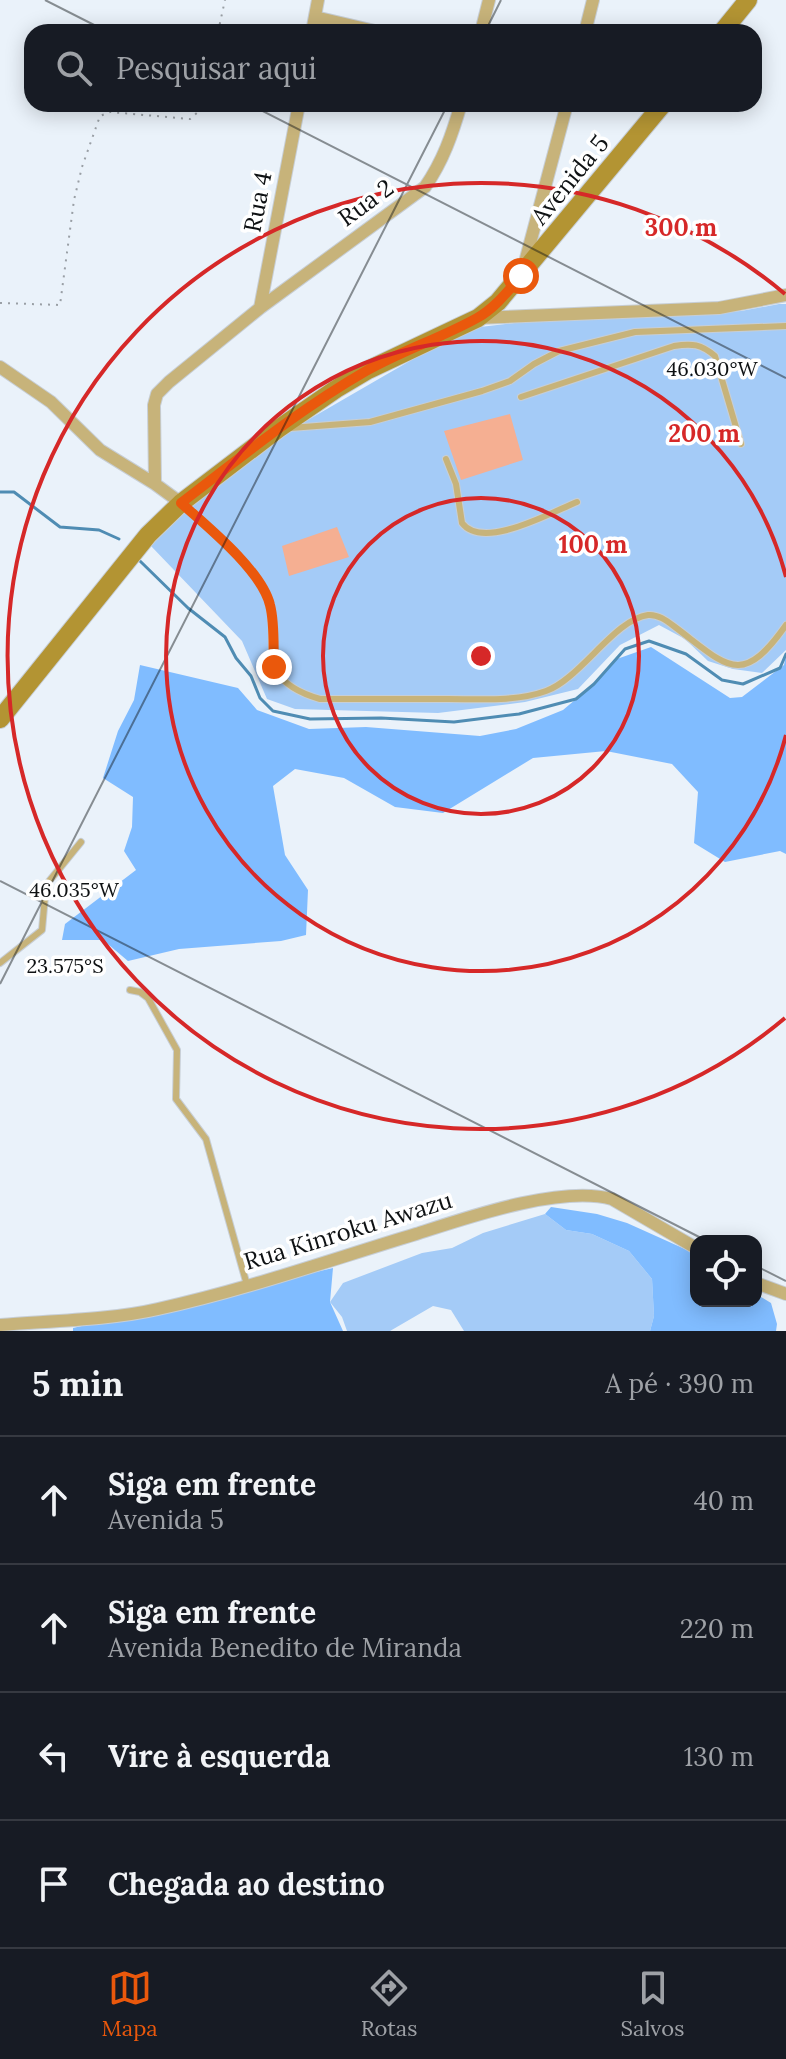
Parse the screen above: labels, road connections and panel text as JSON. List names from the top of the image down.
{
  "streets": {
    "street": [
      "Avenida 5",
      "Rua 4",
      "Rua 2",
      "Rua Kinroku Awazu"
    ]
  },
  "crossings": [
    ["Rua 4", "Rua 2"]
  ],
  "page": {
    "search": "Pesquisar aqui",
    "heading": ["5 min", "A pé · 390 m"],
    "list": [
      ["Siga em frente", "Avenida 5", "40 m"],
      ["Siga em frente", "Avenida Benedito de Miranda", "220 m"],
      ["Vire à esquerda", "130 m"],
      "Chegada ao destino"
    ],
    "nav": ["Mapa", "Rotas", "Salvos"]
  },
  "coordinates": ["46.030°W", "46.035°W", "23.575°S"],
  "rings": ["300 m", "200 m", "100 m"]
}
